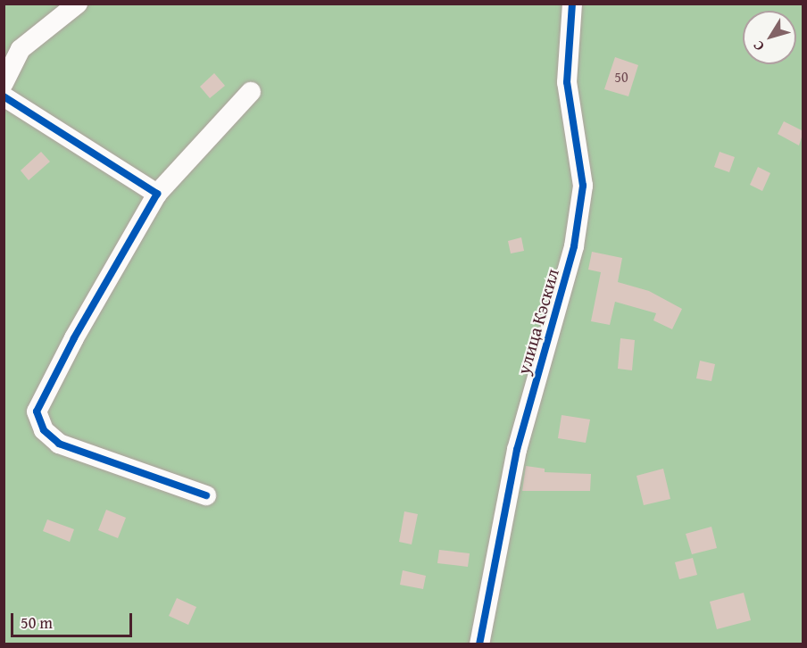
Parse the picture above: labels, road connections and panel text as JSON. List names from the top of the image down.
{
  "streets": {
    "street": ["улица Кэскил"]
  },
  "house_numbers": ["50"],
  "scale_bar": "50 m",
  "north": "bottom left"
}
